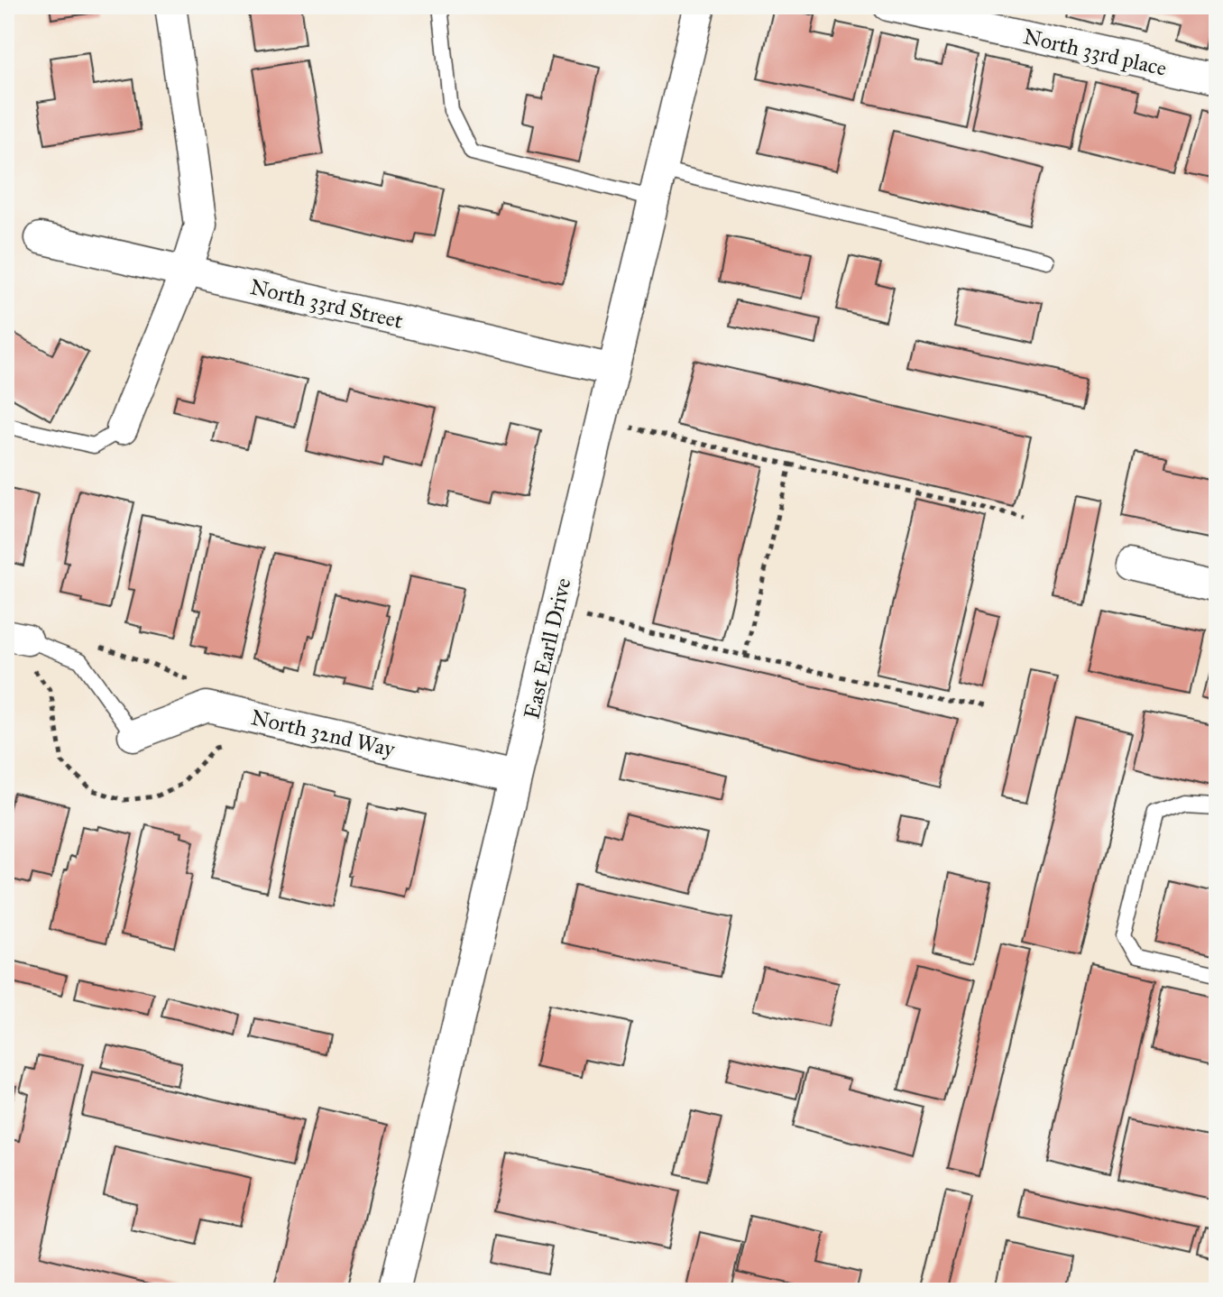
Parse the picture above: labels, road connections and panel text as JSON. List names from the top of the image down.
{
  "streets": {
    "street": [
      "North 33rd place",
      "North 33rd Street",
      "East Earll Drive",
      "North 32nd Way"
    ]
  },
  "crossings": [
    ["North 33rd Street", "East Earll Drive"],
    ["East Earll Drive", "North 32nd Way"]
  ]
}
